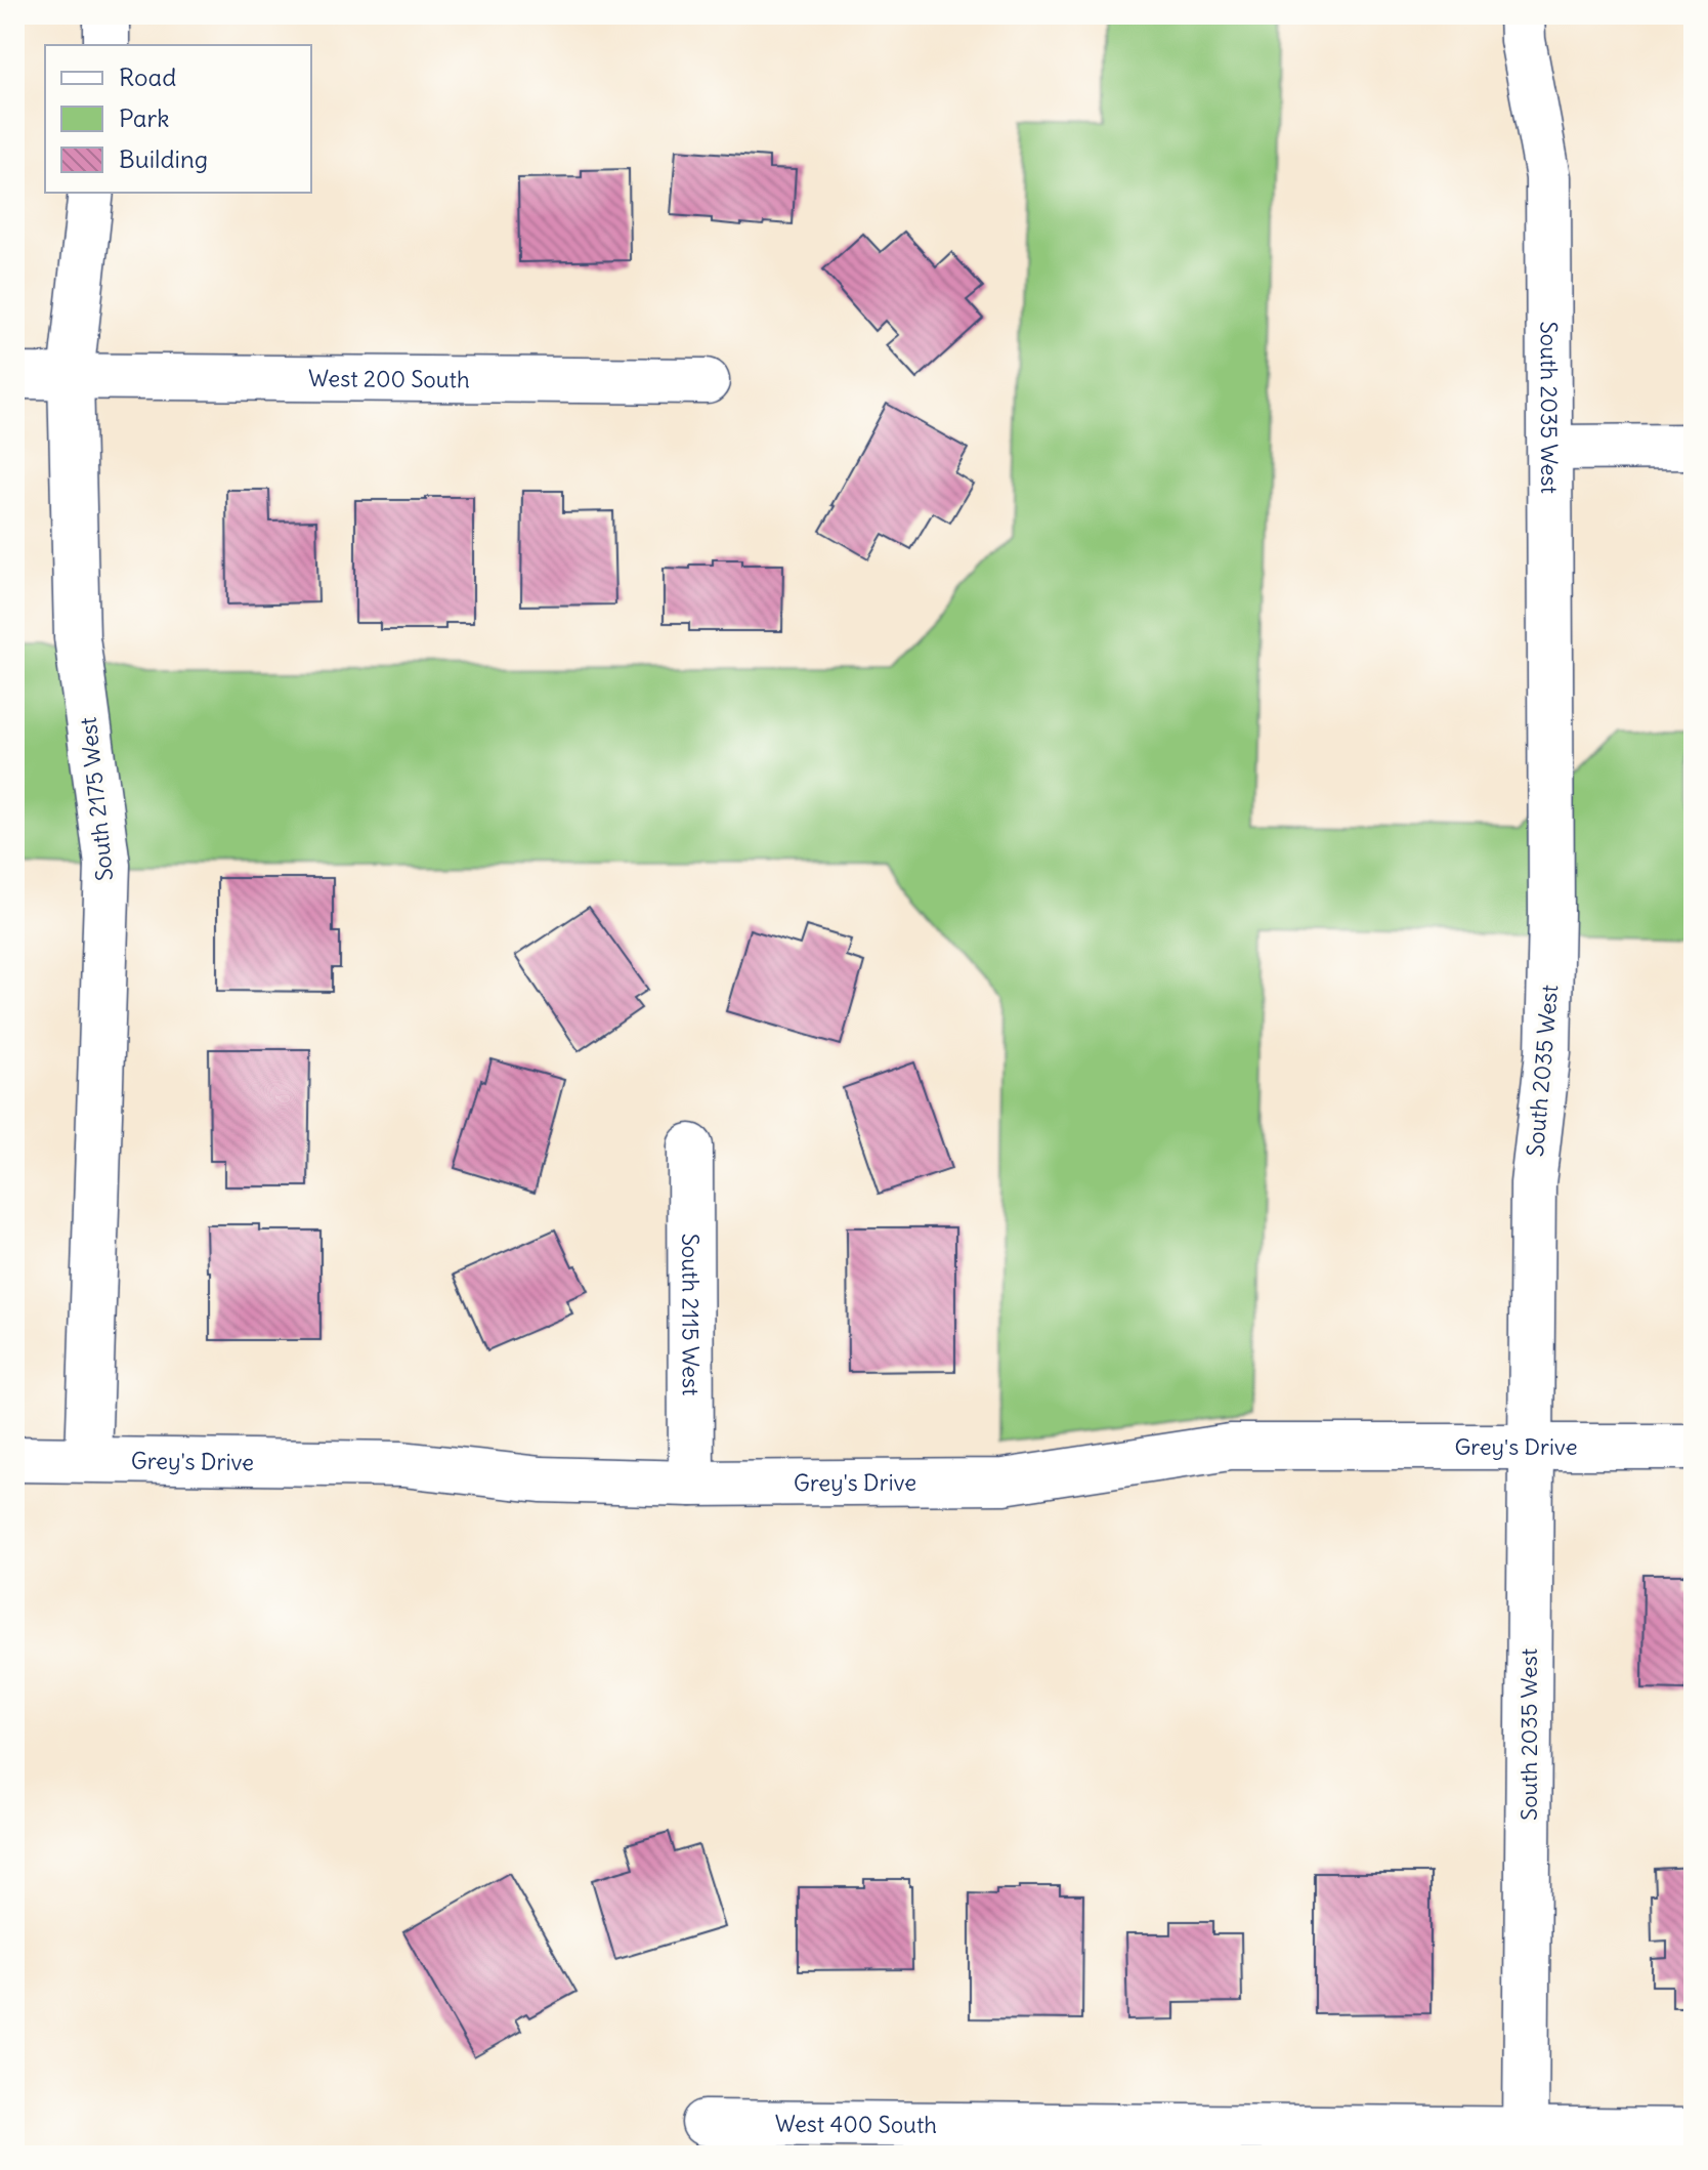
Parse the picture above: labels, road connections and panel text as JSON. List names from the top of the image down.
{
  "streets": {
    "street": [
      "West 200 South",
      "South 2035 West",
      "South 2175 West",
      "South 2115 West",
      "Grey's Drive",
      "West 400 South"
    ]
  },
  "crossings": [
    ["West 200 South", "South 2175 West"],
    ["South 2035 West", "Grey's Drive"],
    ["South 2035 West", "West 400 South"],
    ["South 2175 West", "Grey's Drive"],
    ["South 2115 West", "Grey's Drive"]
  ],
  "legend": ["Road", "Park", "Building"]
}
